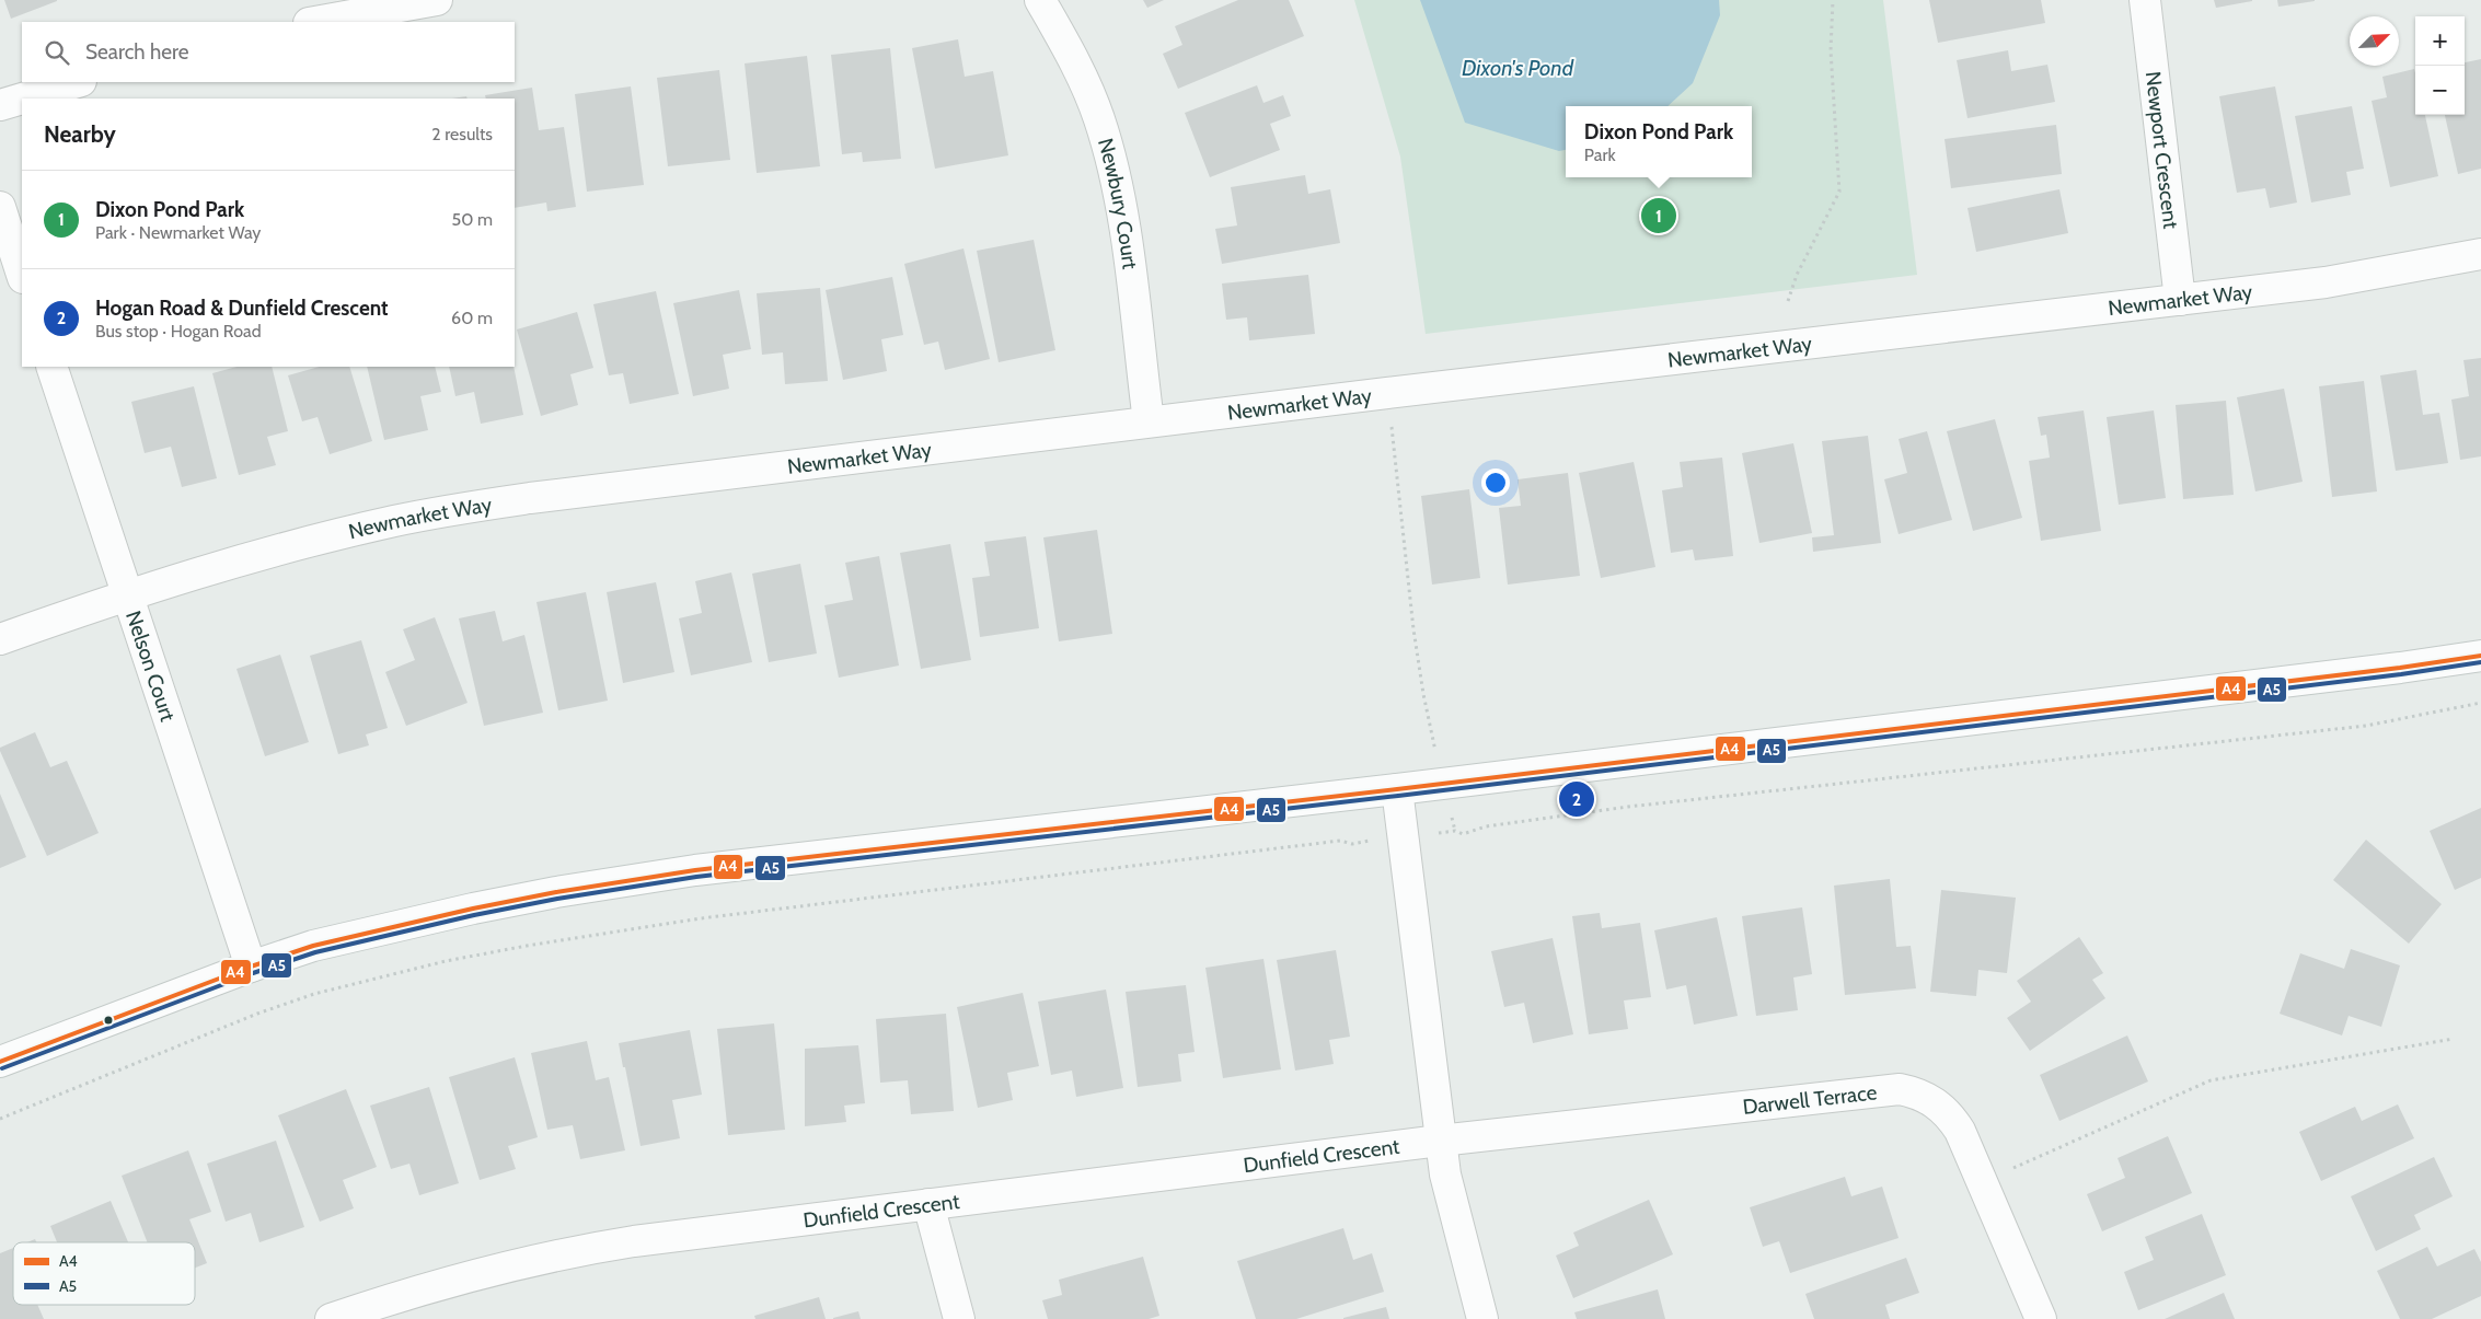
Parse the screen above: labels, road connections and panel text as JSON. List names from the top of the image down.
{
  "streets": {
    "street": [
      "Newport Crescent",
      "Newbury Court",
      "Newmarket Way",
      "Nelson Court",
      "Darwell Terrace",
      "Dunfield Crescent"
    ]
  },
  "crossings": [
    ["Newport Crescent", "Newmarket Way"],
    ["Newbury Court", "Newmarket Way"],
    ["Newmarket Way", "Nelson Court"],
    ["Darwell Terrace", "Dunfield Crescent"]
  ],
  "water": ["Dixon's Pond"],
  "lines": ["transit line A4", "transit line A5"],
  "legend": ["A4", "A5"],
  "north": "top right",
  "page": {
    "map_buttons": ["+", "−"],
    "search": "Search here",
    "heading": ["Nearby", "2 results"],
    "popup": ["Dixon Pond Park", "Park"],
    "list": [
      {
        "mark": "1",
        "name": "Dixon Pond Park",
        "note": "Park · Newmarket Way",
        "value": "50 m"
      },
      {
        "mark": "2",
        "name": "Hogan Road & Dunfield Crescent",
        "note": "Bus stop · Hogan Road",
        "value": "60 m"
      }
    ],
    "pins": ["1", "2"]
  }
}
